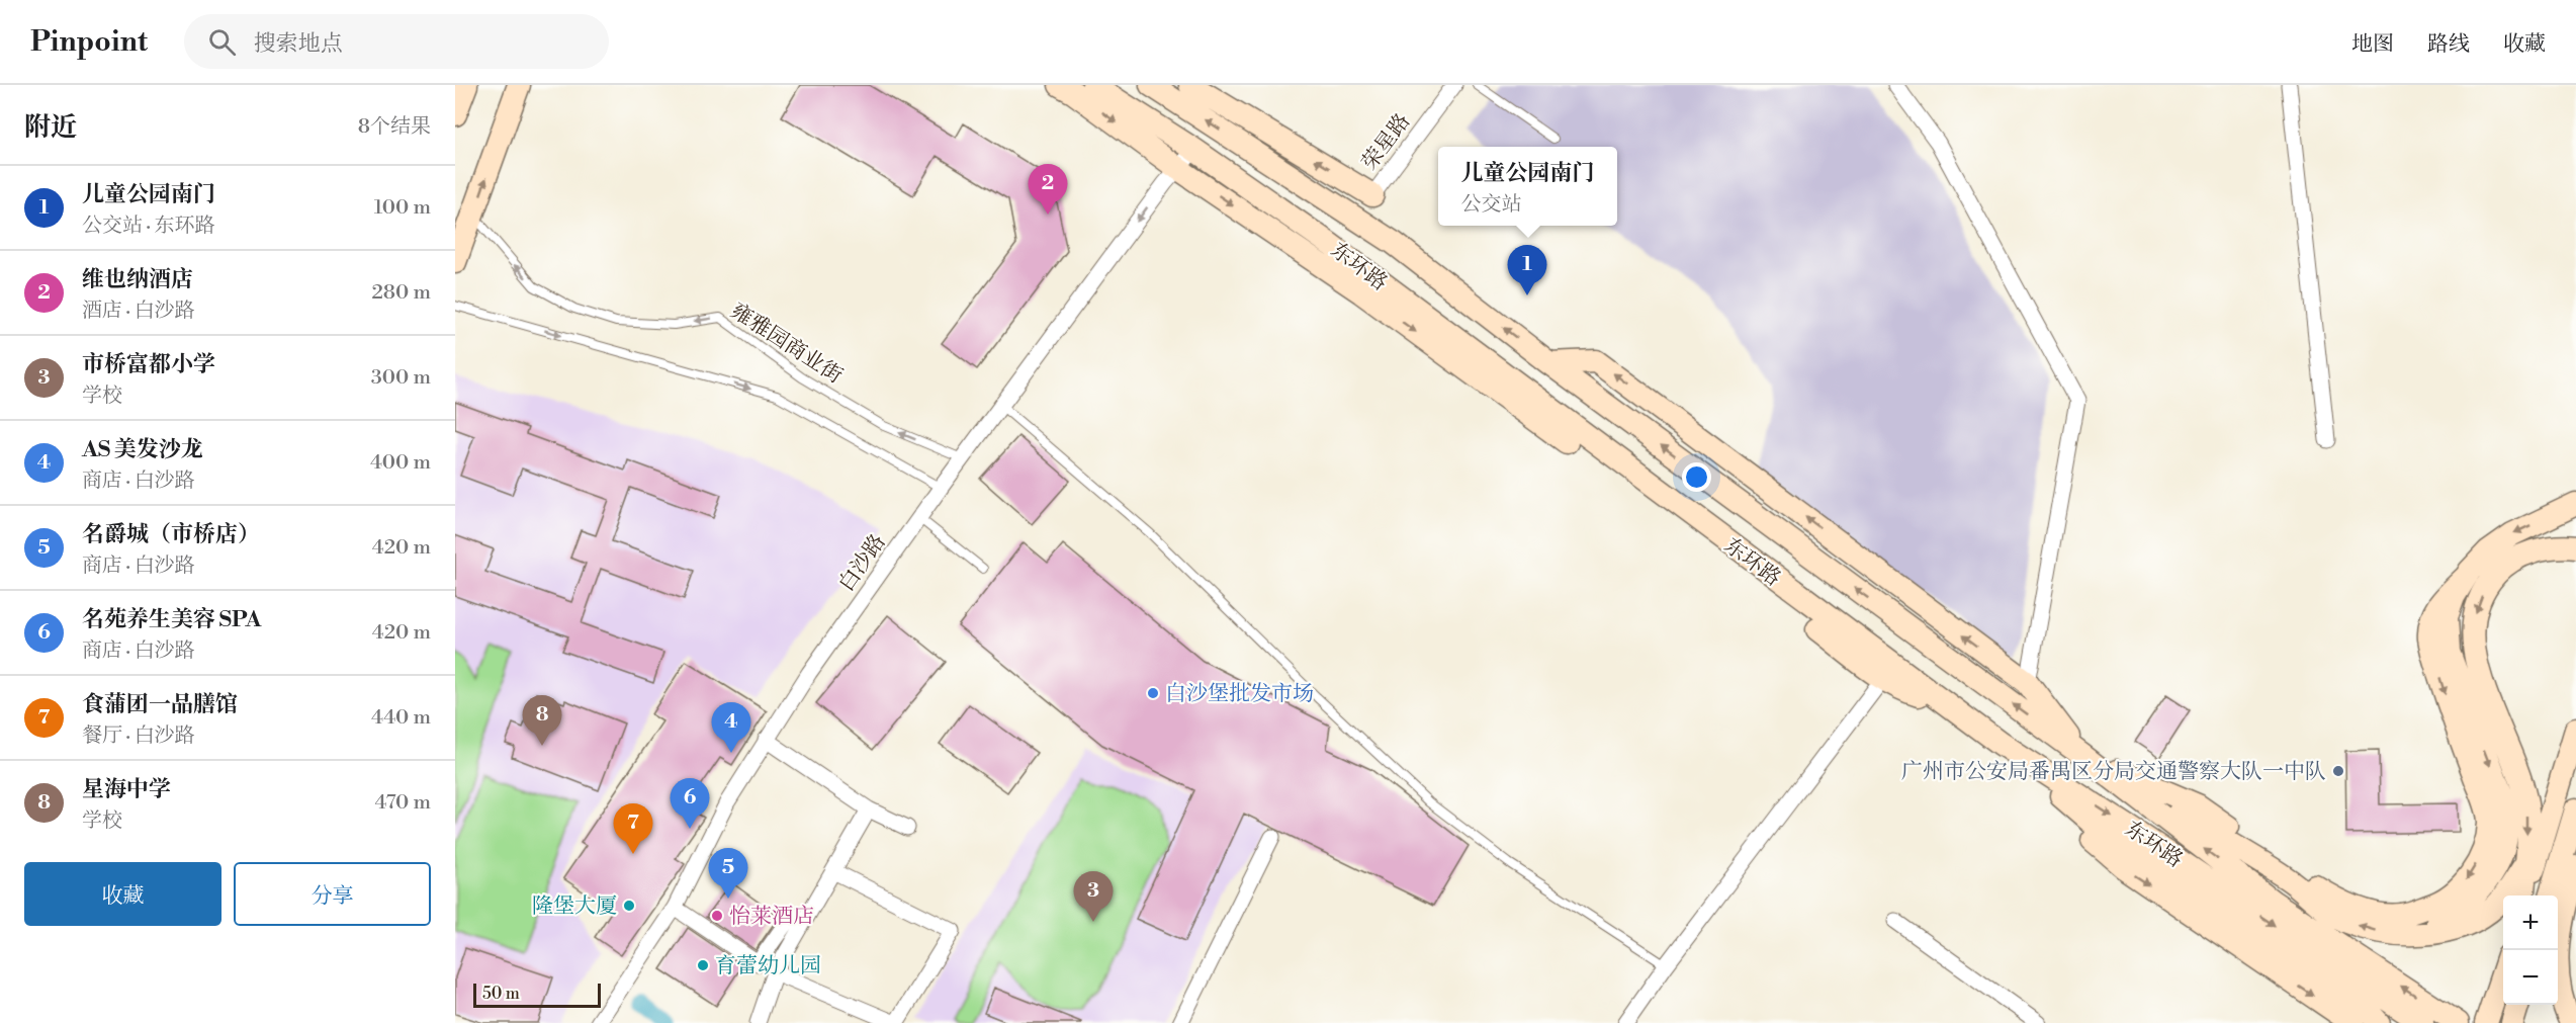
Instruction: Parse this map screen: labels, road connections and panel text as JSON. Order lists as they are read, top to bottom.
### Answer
{
  "streets": {
    "main road": ["东环路"],
    "street": ["荣星路", "白沙路"],
    "lane": ["雍雅园商业街"]
  },
  "crossings": [
    ["东环路", "白沙路"],
    ["雍雅园商业街", "白沙路"]
  ],
  "places": [
    "白沙堡批发市场",
    "广州市公安局番禺区分局交通警察大队一中队",
    "隆堡大厦",
    "怡莱酒店",
    "育蕾幼儿园"
  ],
  "scale_bar": "50 m",
  "page": {
    "header": "Pinpoint",
    "search": "搜索地点",
    "nav": ["地图", "路线", "收藏"],
    "heading": ["附近", "8个结果"],
    "popup": ["儿童公园南门", "公交站"],
    "list": [
      {
        "mark": "1",
        "name": "儿童公园南门",
        "note": "公交站 · 东环路",
        "value": "100 m"
      },
      {
        "mark": "2",
        "name": "维也纳酒店",
        "note": "酒店 · 白沙路",
        "value": "280 m"
      },
      {
        "mark": "3",
        "name": "市桥富都小学",
        "note": "学校",
        "value": "300 m"
      },
      {
        "mark": "4",
        "name": "AS 美发沙龙",
        "note": "商店 · 白沙路",
        "value": "400 m"
      },
      {
        "mark": "5",
        "name": "名爵城（市桥店）",
        "note": "商店 · 白沙路",
        "value": "420 m"
      },
      {
        "mark": "6",
        "name": "名苑养生美容 SPA",
        "note": "商店 · 白沙路",
        "value": "420 m"
      },
      {
        "mark": "7",
        "name": "食蒲团一品膳馆",
        "note": "餐厅 · 白沙路",
        "value": "440 m"
      },
      {
        "mark": "8",
        "name": "星海中学",
        "note": "学校",
        "value": "470 m"
      }
    ],
    "pins": [
      "2",
      "1",
      "8",
      "4",
      "6",
      "7",
      "5",
      "3"
    ],
    "buttons": ["收藏", "分享"],
    "map_buttons": ["+", "−"],
    "scale": "50 m"
  }
}
